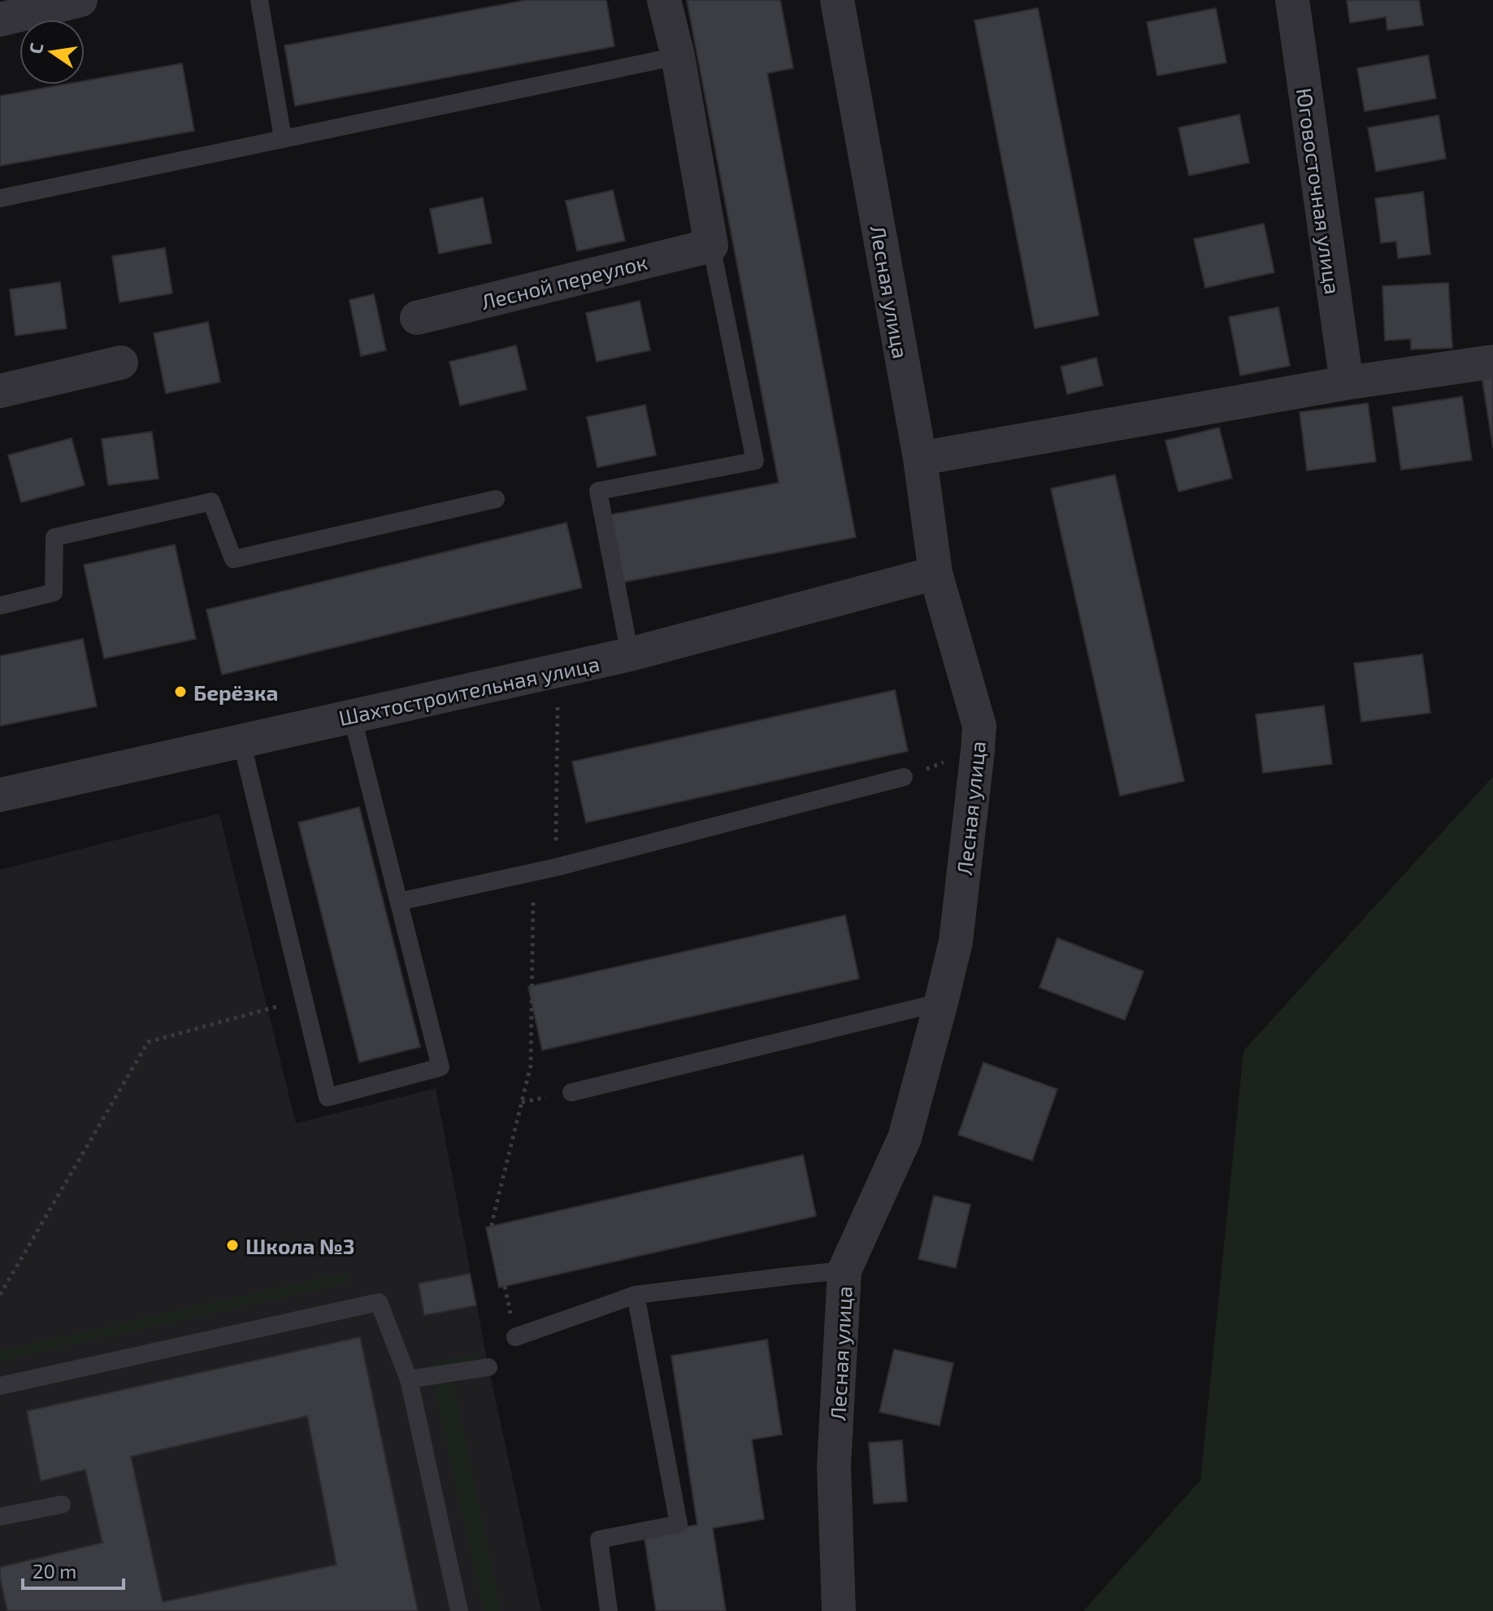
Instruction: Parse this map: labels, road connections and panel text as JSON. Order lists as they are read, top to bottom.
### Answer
{
  "streets": {
    "street": [
      "Юговосточная улица",
      "Лесной переулок",
      "Лесная улица",
      "Шахтостроительная улица"
    ]
  },
  "crossings": [
    ["Лесная улица", "Шахтостроительная улица"]
  ],
  "places": ["Берёзка", "Школа №3"],
  "scale_bar": "20 m",
  "north": "left"
}
